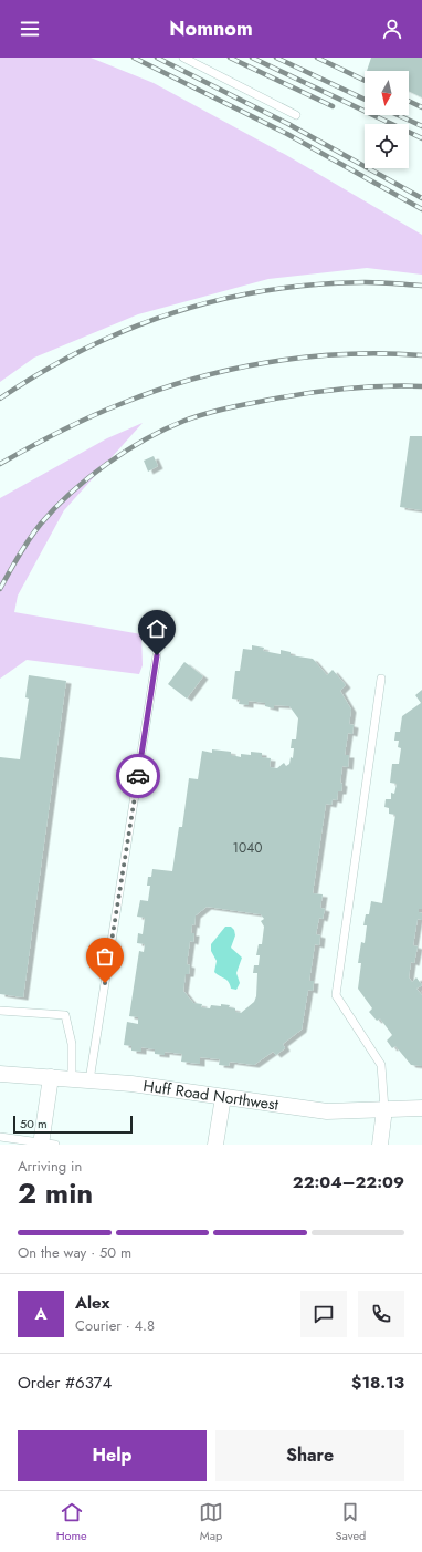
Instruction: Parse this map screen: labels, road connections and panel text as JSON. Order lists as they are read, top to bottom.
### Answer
{
  "streets": {
    "street": ["Huff Road Northwest"]
  },
  "house_numbers": ["1040"],
  "scale_bar": "50 m",
  "north": "bottom",
  "page": {
    "header": "Nomnom",
    "scale": "50 m",
    "heading": ["2 min", "Arriving in", "22:04–22:09"],
    "panel": [
      "Alex",
      "Courier · 4.8",
      "Order #6374",
      "$18.13"
    ],
    "bar": "On the way · 50 m",
    "round": "A",
    "buttons": ["Help", "Share"],
    "tabs": ["Home", "Map", "Saved"]
  }
}
